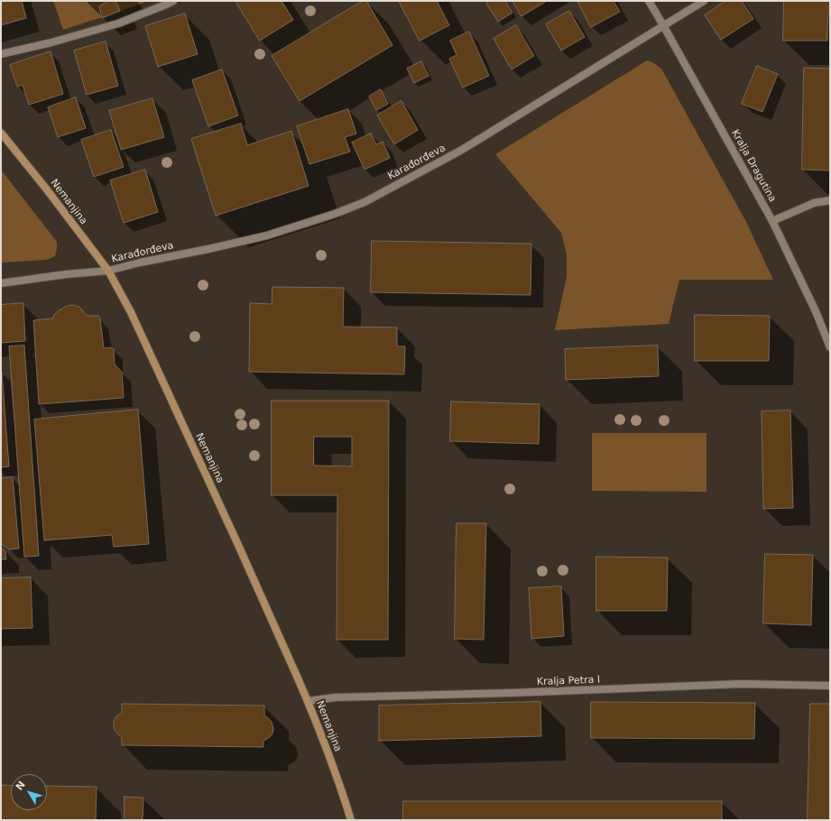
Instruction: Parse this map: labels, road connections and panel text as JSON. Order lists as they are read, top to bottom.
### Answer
{
  "streets": {
    "street": [
      "Karađorđeva",
      "Kralja Dragutina",
      "Nemanjina",
      "Kralja Petra I"
    ]
  },
  "crossings": [
    ["Karađorđeva", "Kralja Dragutina"],
    ["Karađorđeva", "Nemanjina"],
    ["Nemanjina", "Kralja Petra I"]
  ],
  "north": "top left"
}
